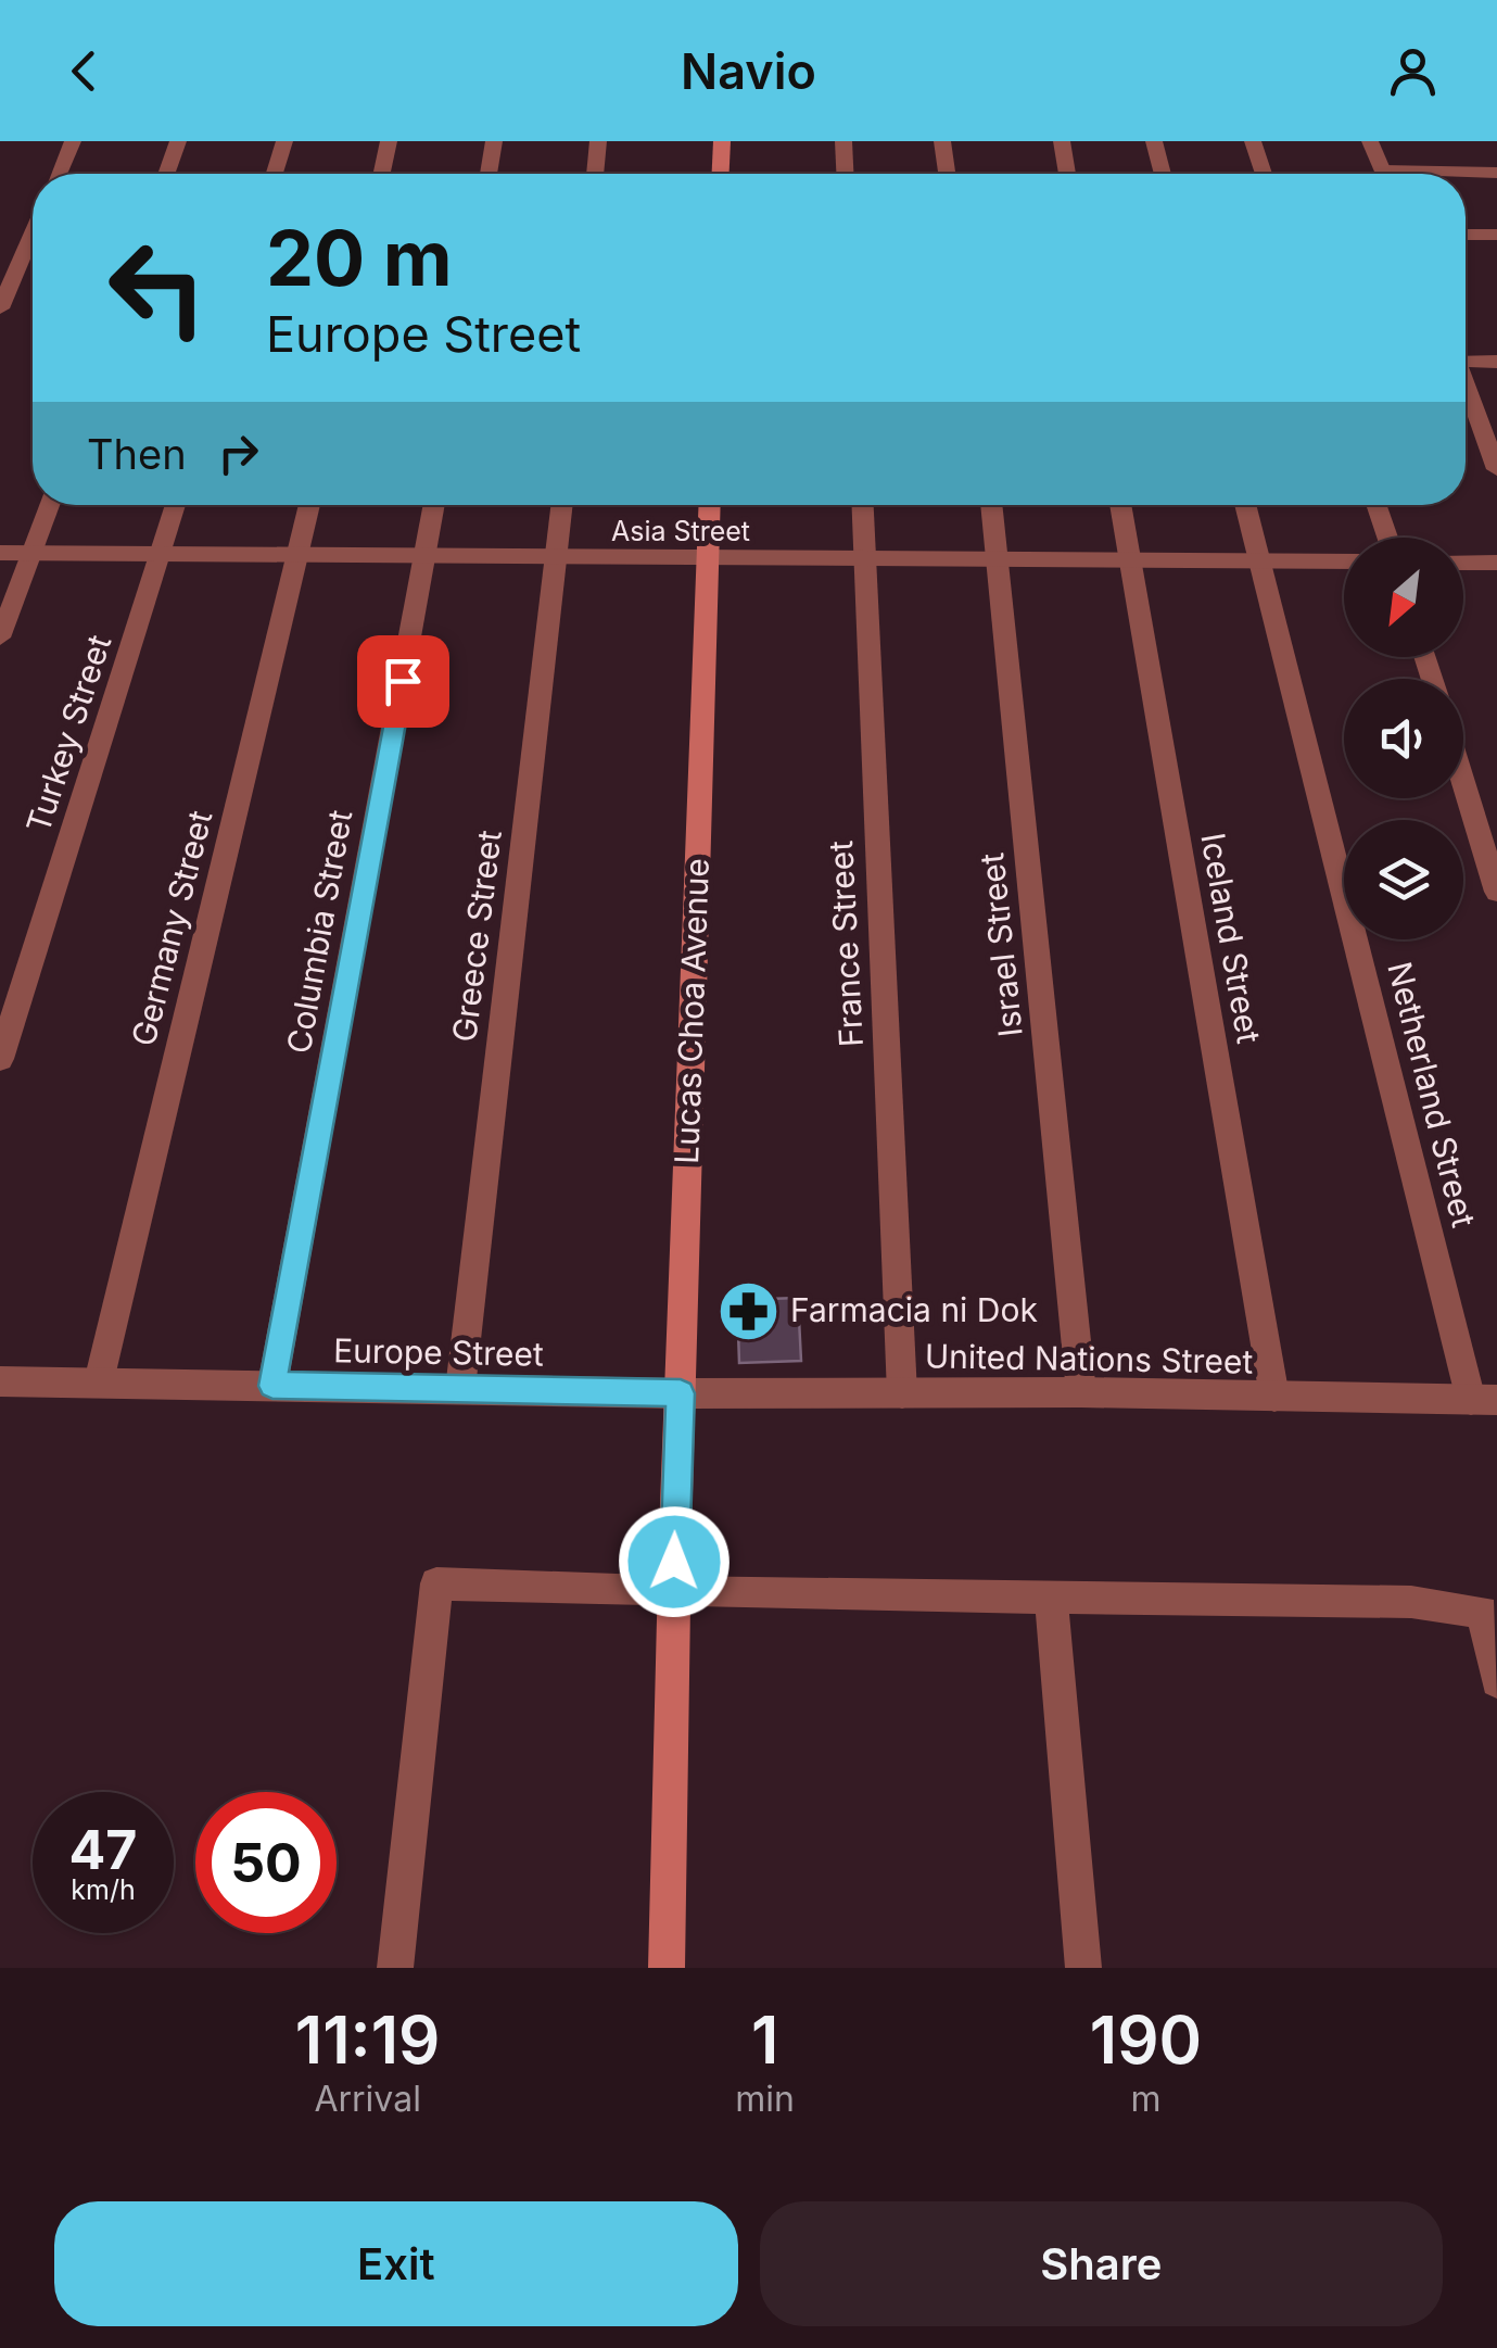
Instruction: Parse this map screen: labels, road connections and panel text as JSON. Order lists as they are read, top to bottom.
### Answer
{
  "streets": {
    "main road": ["Lucas Choa Avenue"],
    "street": [
      "Asia Street",
      "Turkey Street",
      "Germany Street",
      "Columbia Street",
      "Greece Street",
      "Iceland Street",
      "France Street",
      "Israel Street",
      "Netherland Street",
      "Europe Street",
      "United Nations Street"
    ]
  },
  "crossings": [
    ["Asia Street", "Turkey Street"],
    ["Asia Street", "Germany Street"],
    ["Asia Street", "Columbia Street"],
    ["Asia Street", "Greece Street"],
    ["Asia Street", "Iceland Street"],
    ["Asia Street", "France Street"],
    ["Asia Street", "Israel Street"],
    ["Asia Street", "Lucas Choa Avenue"],
    ["Asia Street", "Netherland Street"],
    ["Germany Street", "Europe Street"],
    ["Columbia Street", "Europe Street"],
    ["Greece Street", "Europe Street"],
    ["Iceland Street", "United Nations Street"],
    ["France Street", "United Nations Street"],
    ["Israel Street", "United Nations Street"],
    ["Lucas Choa Avenue", "Europe Street"],
    ["Lucas Choa Avenue", "United Nations Street"],
    ["Netherland Street", "United Nations Street"],
    ["Europe Street", "United Nations Street"]
  ],
  "places": {
    "pharmacy": ["Farmacia ni Dok"]
  },
  "north": "bottom left",
  "page": {
    "header": "Navio",
    "turn": ["20 m", "Europe Street"],
    "then": "Then",
    "speed": "47 km/h",
    "limit": "50",
    "eta": [
      "11:19",
      "Arrival",
      "1",
      "min",
      "190",
      "m"
    ],
    "buttons": ["Exit", "Share"]
  }
}
